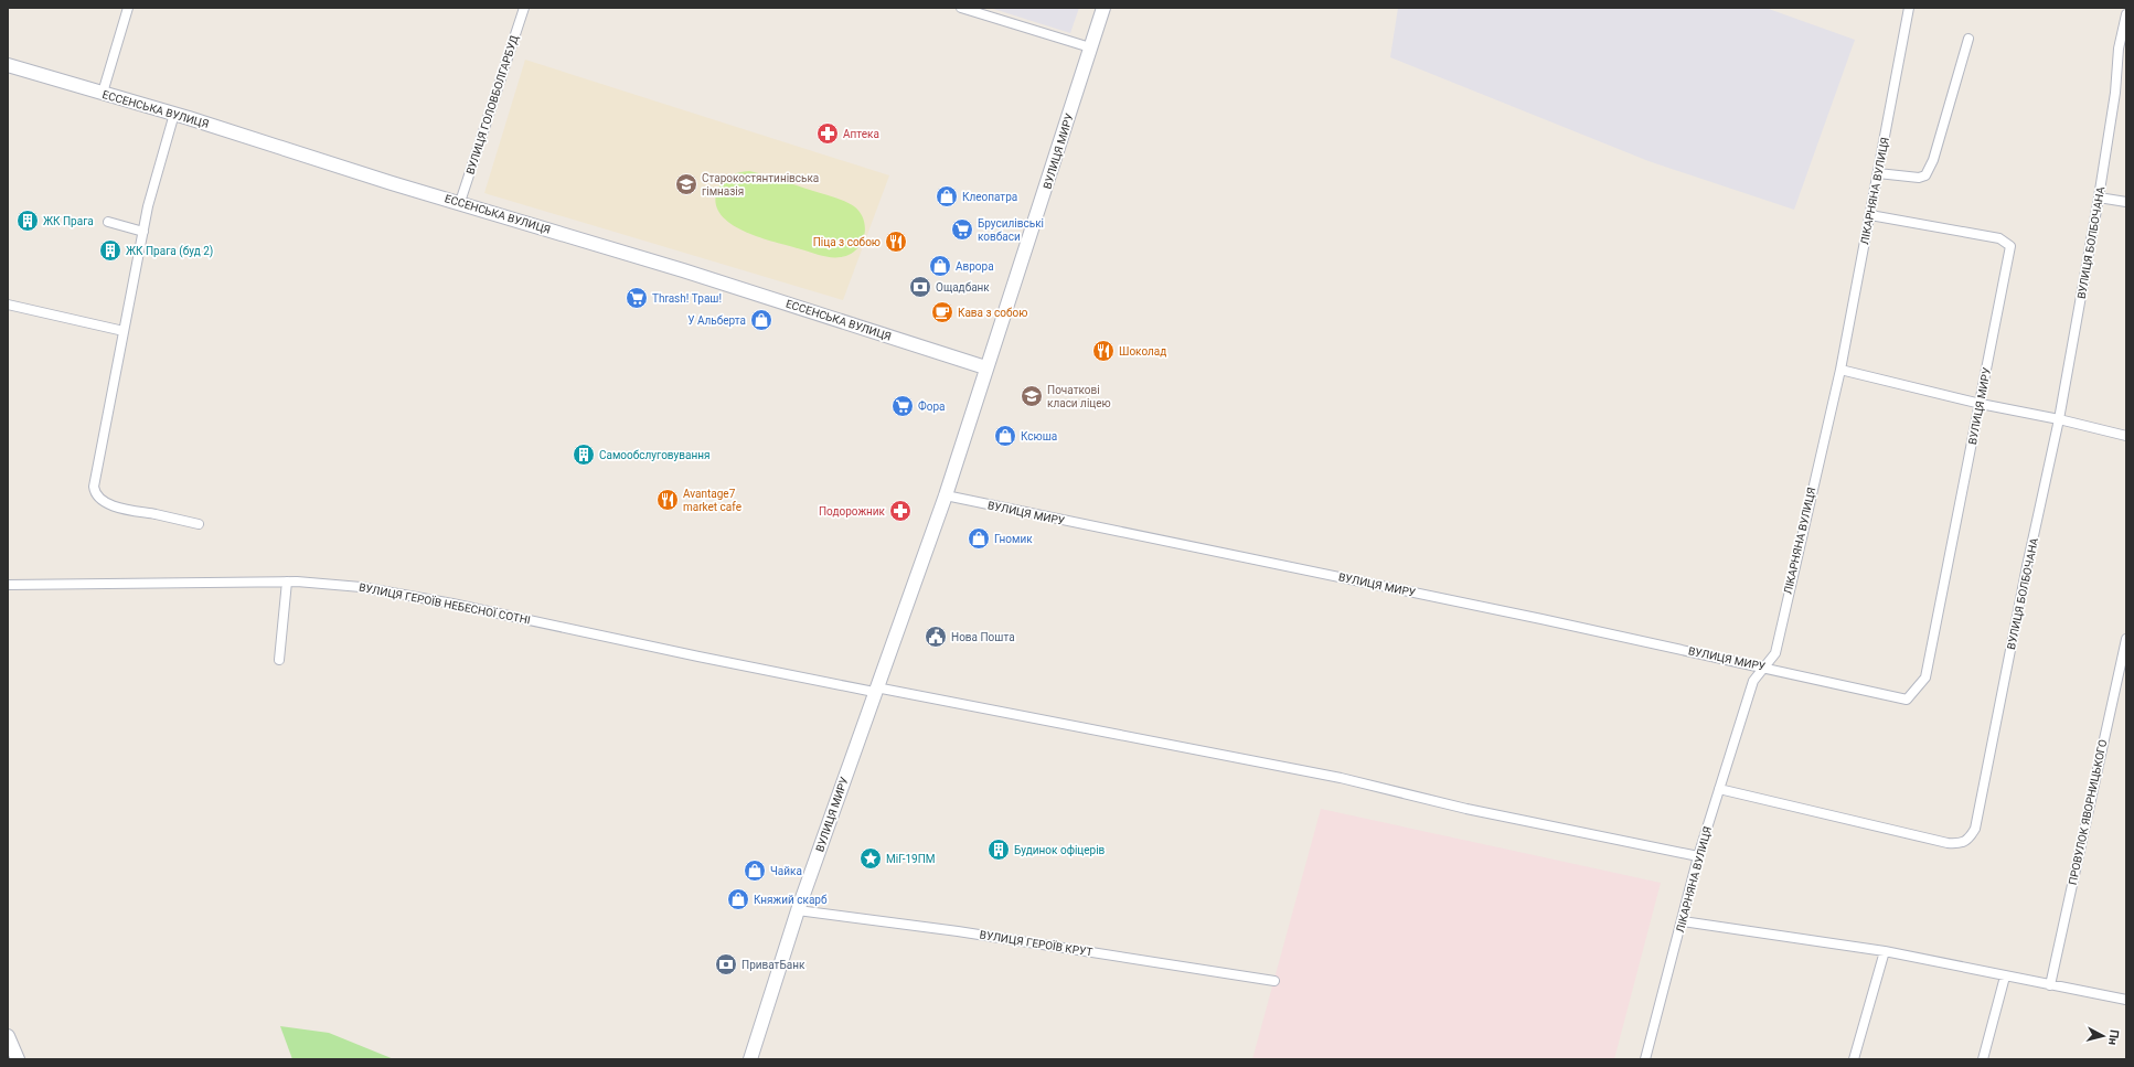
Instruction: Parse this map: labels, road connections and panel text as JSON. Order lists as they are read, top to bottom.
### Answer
{
  "streets": {
    "main road": ["ЕССЕНСЬКА ВУЛИЦЯ", "ВУЛИЦЯ МИРУ"],
    "street": [
      "ВУЛИЦЯ ГОЛОВБОЛГАРБУД",
      "ЛІКАРНЯНА ВУЛИЦЯ",
      "ВУЛИЦЯ БОЛБОЧАНА",
      "ВУЛИЦЯ ГЕРОЇВ НЕБЕСНОЇ СОТНІ",
      "ПРОВУЛОК ЯВОРНИЦЬКОГО",
      "ВУЛИЦЯ ГЕРОЇВ КРУТ"
    ]
  },
  "crossings": [
    ["ВУЛИЦЯ ГОЛОВБОЛГАРБУД", "ЕССЕНСЬКА ВУЛИЦЯ"],
    ["ЕССЕНСЬКА ВУЛИЦЯ", "ВУЛИЦЯ МИРУ"],
    ["ВУЛИЦЯ МИРУ", "ЛІКАРНЯНА ВУЛИЦЯ"],
    ["ВУЛИЦЯ МИРУ", "ВУЛИЦЯ ГЕРОЇВ НЕБЕСНОЇ СОТНІ"],
    ["ВУЛИЦЯ МИРУ", "ВУЛИЦЯ ГЕРОЇВ КРУТ"],
    ["ЛІКАРНЯНА ВУЛИЦЯ", "ВУЛИЦЯ БОЛБОЧАНА"],
    ["ЛІКАРНЯНА ВУЛИЦЯ", "ВУЛИЦЯ ГЕРОЇВ НЕБЕСНОЇ СОТНІ"]
  ],
  "places": {
    "pharmacy": ["Аптека", "Подорожник"],
    "school or university": ["Старокостянтинівська гімназія", "Початкові класи ліцею"],
    "shop": [
      "Клеопатра",
      "Аврора",
      "У Альберта",
      "Ксюша",
      "Гномик",
      "Чайка",
      "Княжий скарб"
    ],
    "building": [
      "ЖК Прага",
      "ЖК Прага (буд 2)",
      "Самообслуговування",
      "Будинок офіцерів"
    ],
    "supermarket": ["Брусилівські ковбаси", "Thrash! Траш!", "Фора"],
    "restaurant": ["Піца з собою", "Шоколад", "Avantage7 market cafe"],
    "bank": ["Ощадбанк", "ПриватБанк"],
    "cafe": ["Кава з собою"],
    "public building": ["Нова Пошта"],
    "place": ["МіГ-19ПМ"]
  },
  "north": "right"
}
